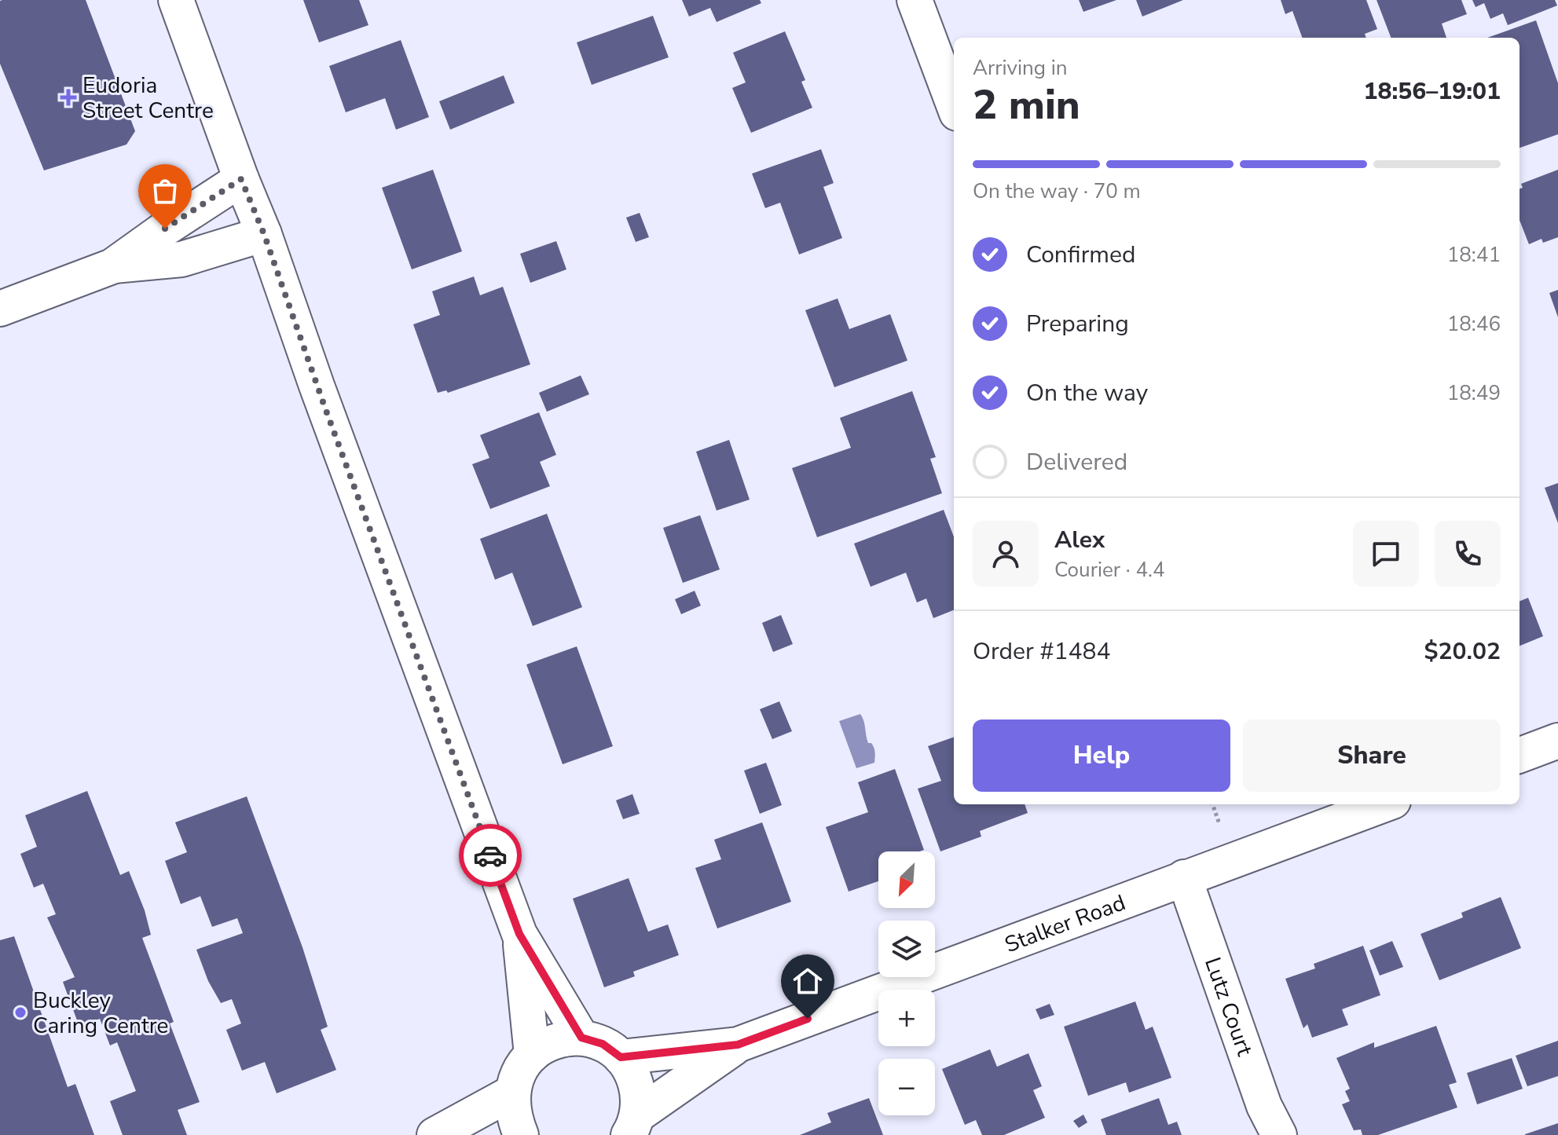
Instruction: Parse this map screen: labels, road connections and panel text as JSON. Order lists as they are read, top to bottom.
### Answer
{
  "streets": {
    "main road": ["Stalker Road", "Lutz Court"]
  },
  "crossings": [
    ["Stalker Road", "Lutz Court"]
  ],
  "places": {
    "health": ["Eudoria Street Centre"],
    "other": ["Buckley Caring Centre"]
  },
  "north": "bottom left",
  "page": {
    "heading": ["2 min", "Arriving in", "18:56–19:01"],
    "panel": [
      "Alex",
      "Courier · 4.4",
      "Order #1484",
      "$20.02"
    ],
    "bar": "On the way · 70 m",
    "list": [
      ["Confirmed", "18:41"],
      ["Preparing", "18:46"],
      ["On the way", "18:49"],
      "Delivered"
    ],
    "buttons": ["Help", "Share"],
    "map_buttons": ["+", "−"]
  }
}
